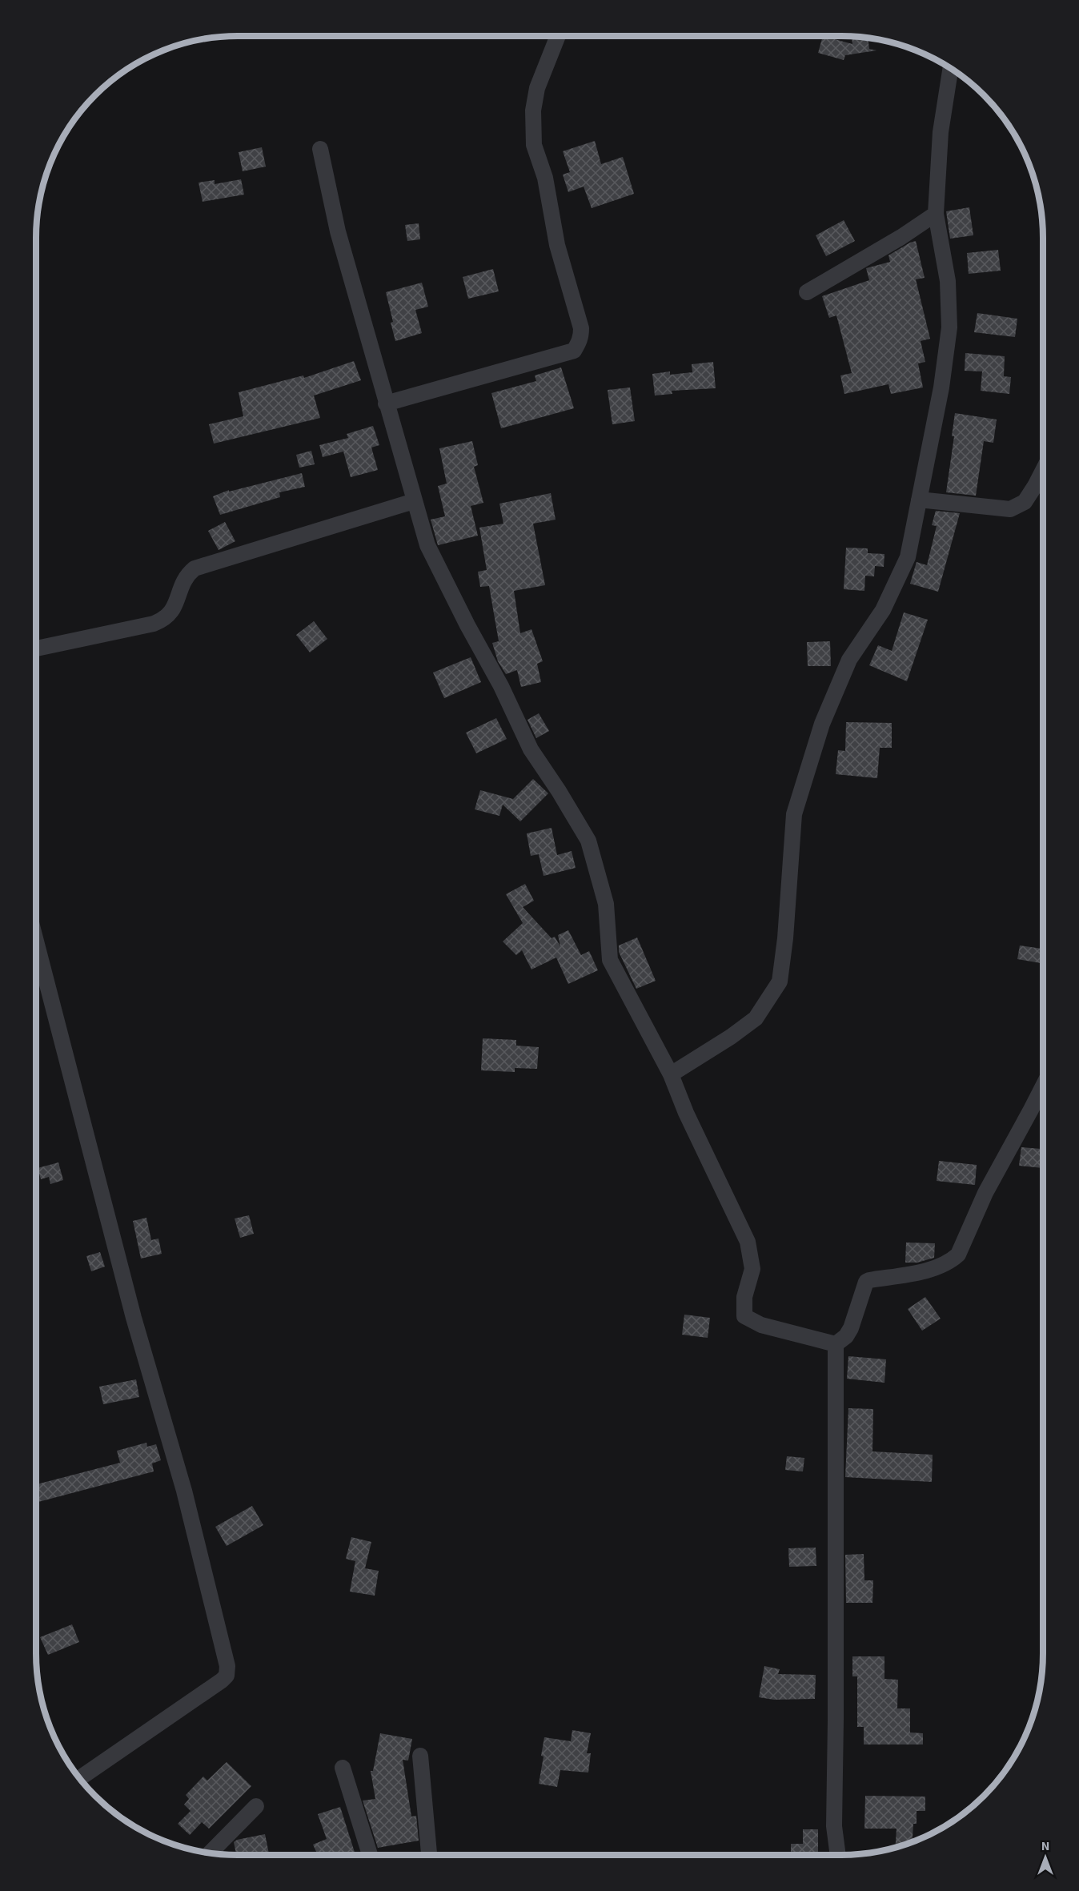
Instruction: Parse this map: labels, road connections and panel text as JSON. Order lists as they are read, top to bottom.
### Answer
{
  "north": "top"
}
